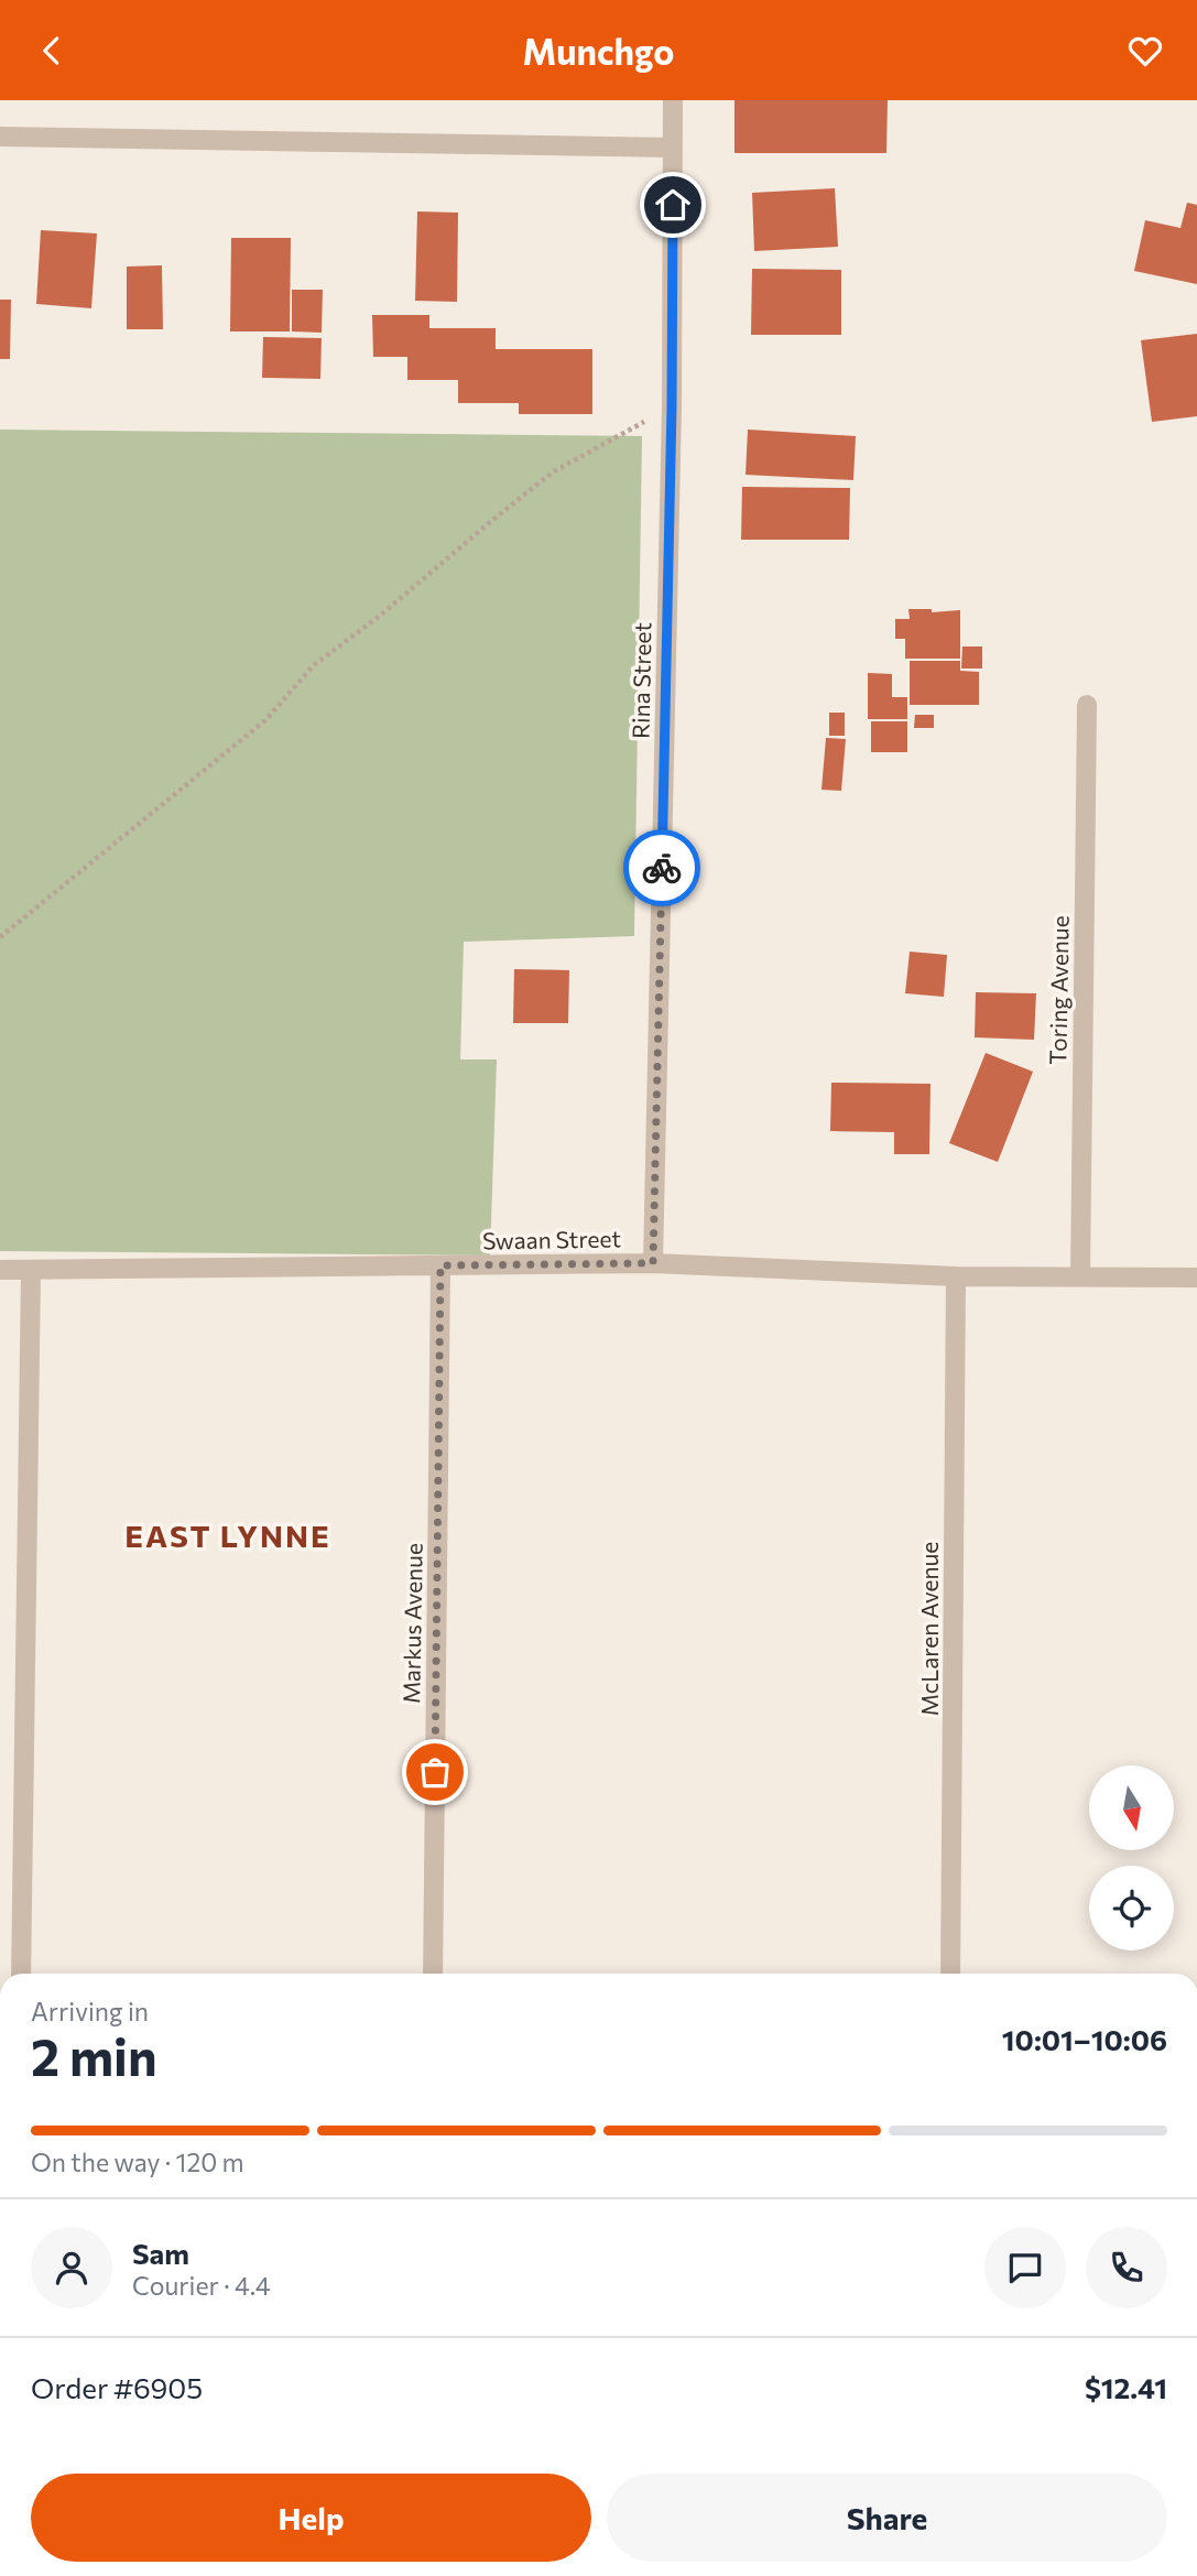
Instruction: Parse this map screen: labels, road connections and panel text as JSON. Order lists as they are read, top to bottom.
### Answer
{
  "streets": {
    "street": [
      "Rina Street",
      "Toring Avenue",
      "Swaan Street",
      "Markus Avenue",
      "McLaren Avenue"
    ]
  },
  "crossings": [
    ["Rina Street", "Swaan Street"],
    ["Toring Avenue", "Swaan Street"],
    ["Swaan Street", "Markus Avenue"],
    ["Swaan Street", "McLaren Avenue"]
  ],
  "districts": ["EAST LYNNE"],
  "north": "bottom",
  "page": {
    "header": "Munchgo",
    "heading": ["2 min", "Arriving in", "10:01–10:06"],
    "panel": [
      "Sam",
      "Courier · 4.4",
      "Order #6905",
      "$12.41"
    ],
    "bar": "On the way · 120 m",
    "buttons": ["Help", "Share"]
  }
}
